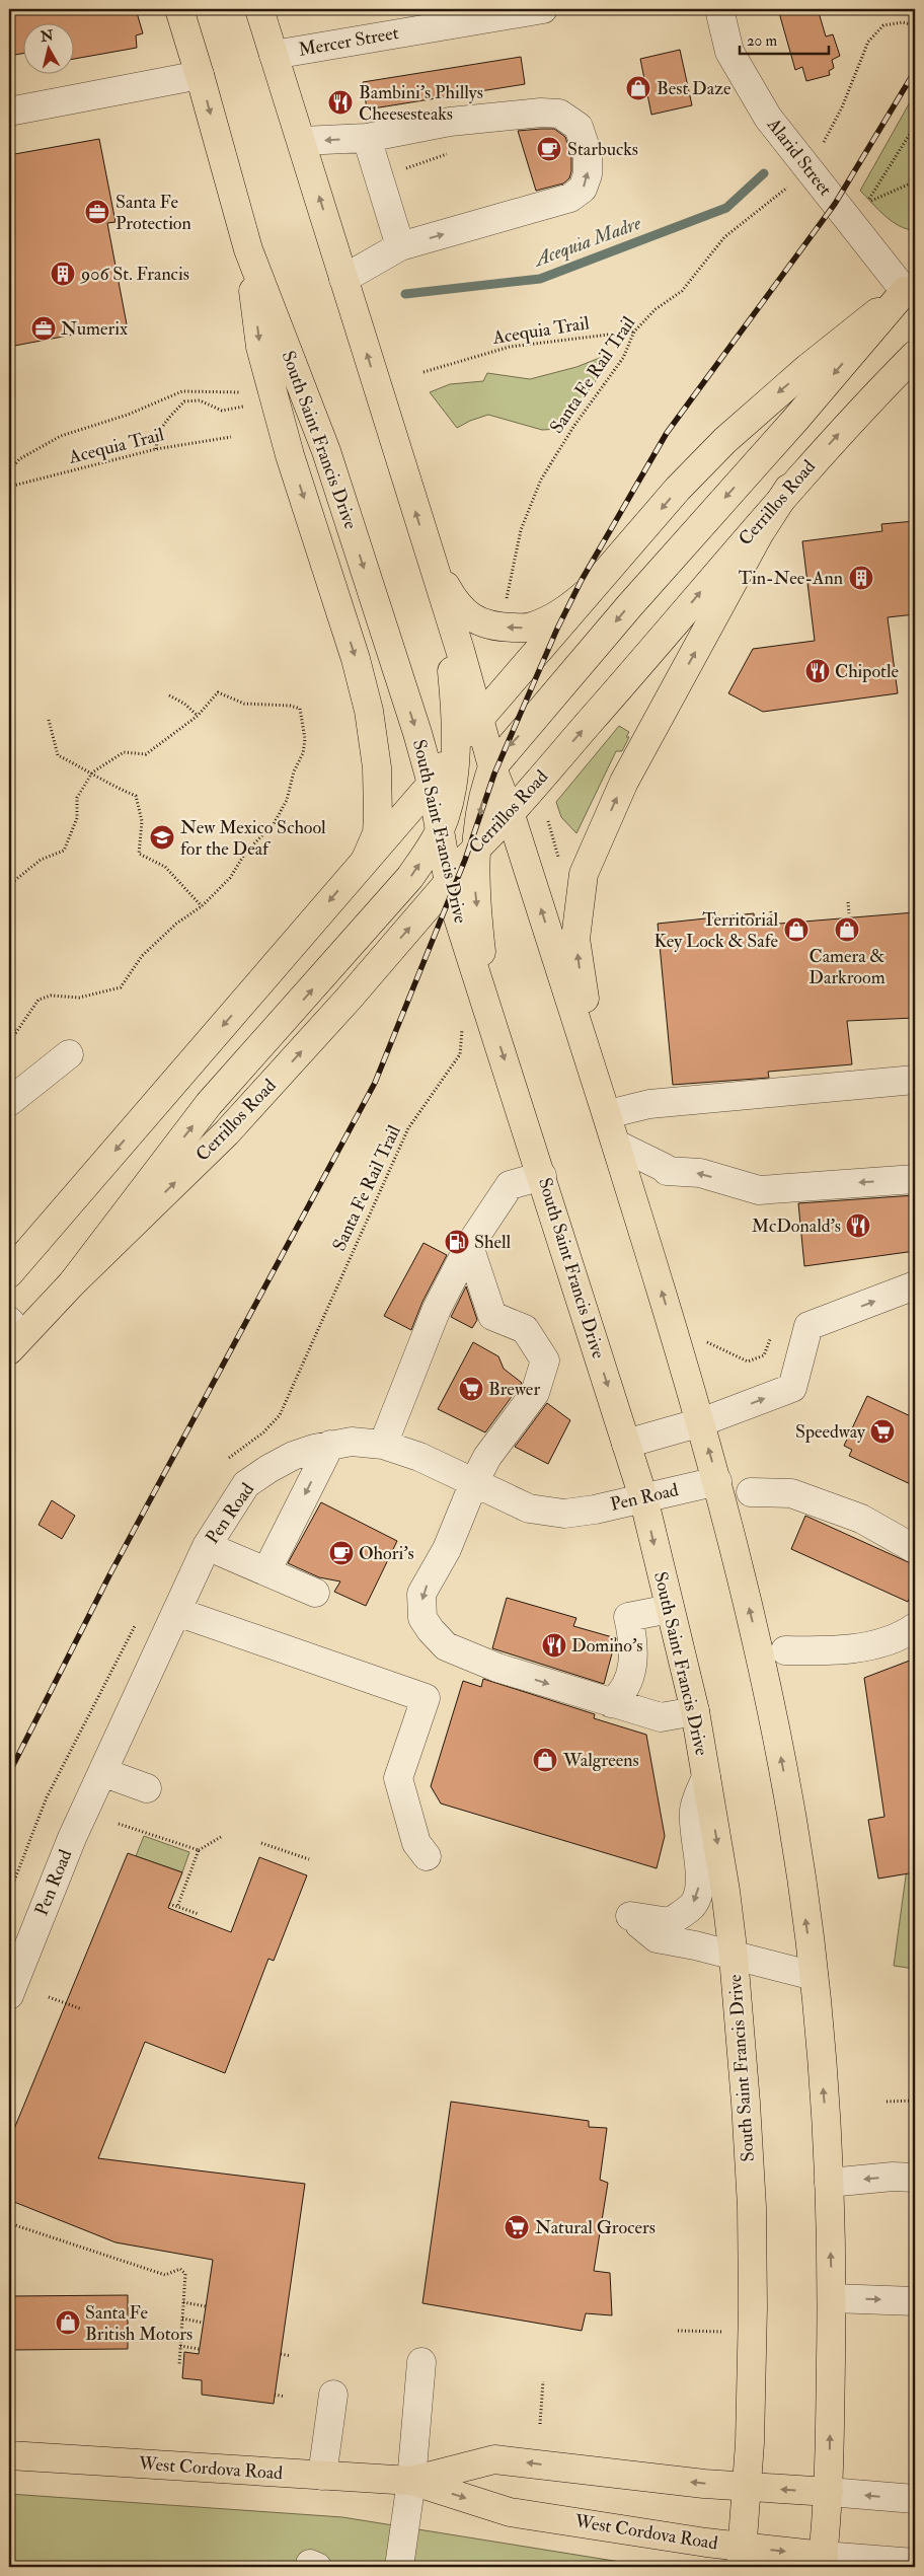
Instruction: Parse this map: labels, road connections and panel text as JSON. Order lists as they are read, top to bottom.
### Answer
{
  "streets": {
    "main road": ["South Saint Francis Drive", "Cerrillos Road", "West Cordova Road"],
    "street": ["Mercer Street", "Alarid Street", "Pen Road"],
    "path": ["Acequia Trail", "Santa Fe Rail Trail"]
  },
  "crossings": [
    ["Acequia Trail", "Santa Fe Rail Trail"],
    ["South Saint Francis Drive", "Cerrillos Road"],
    ["South Saint Francis Drive", "Pen Road"],
    ["South Saint Francis Drive", "West Cordova Road"]
  ],
  "water": ["Acequia Madre"],
  "places": {
    "shop": [
      "Best Daze",
      "Territorial Key Lock & Safe",
      "Camera & Darkroom",
      "Walgreens",
      "Santa Fe British Motors"
    ],
    "restaurant": [
      "Bambini's Phillys Cheesesteaks",
      "Chipotle",
      "McDonald's",
      "Domino's"
    ],
    "cafe": ["Starbucks", "Ohori's"],
    "office": ["Santa Fe Protection", "Numerix"],
    "building": ["906 St. Francis", "Tin-Nee-Ann"],
    "school or university": ["New Mexico School for the Deaf"],
    "fuel station": ["Shell"],
    "supermarket": ["Brewer", "Speedway", "Natural Grocers"]
  },
  "scale_bar": "20 m",
  "north": "top"
}
